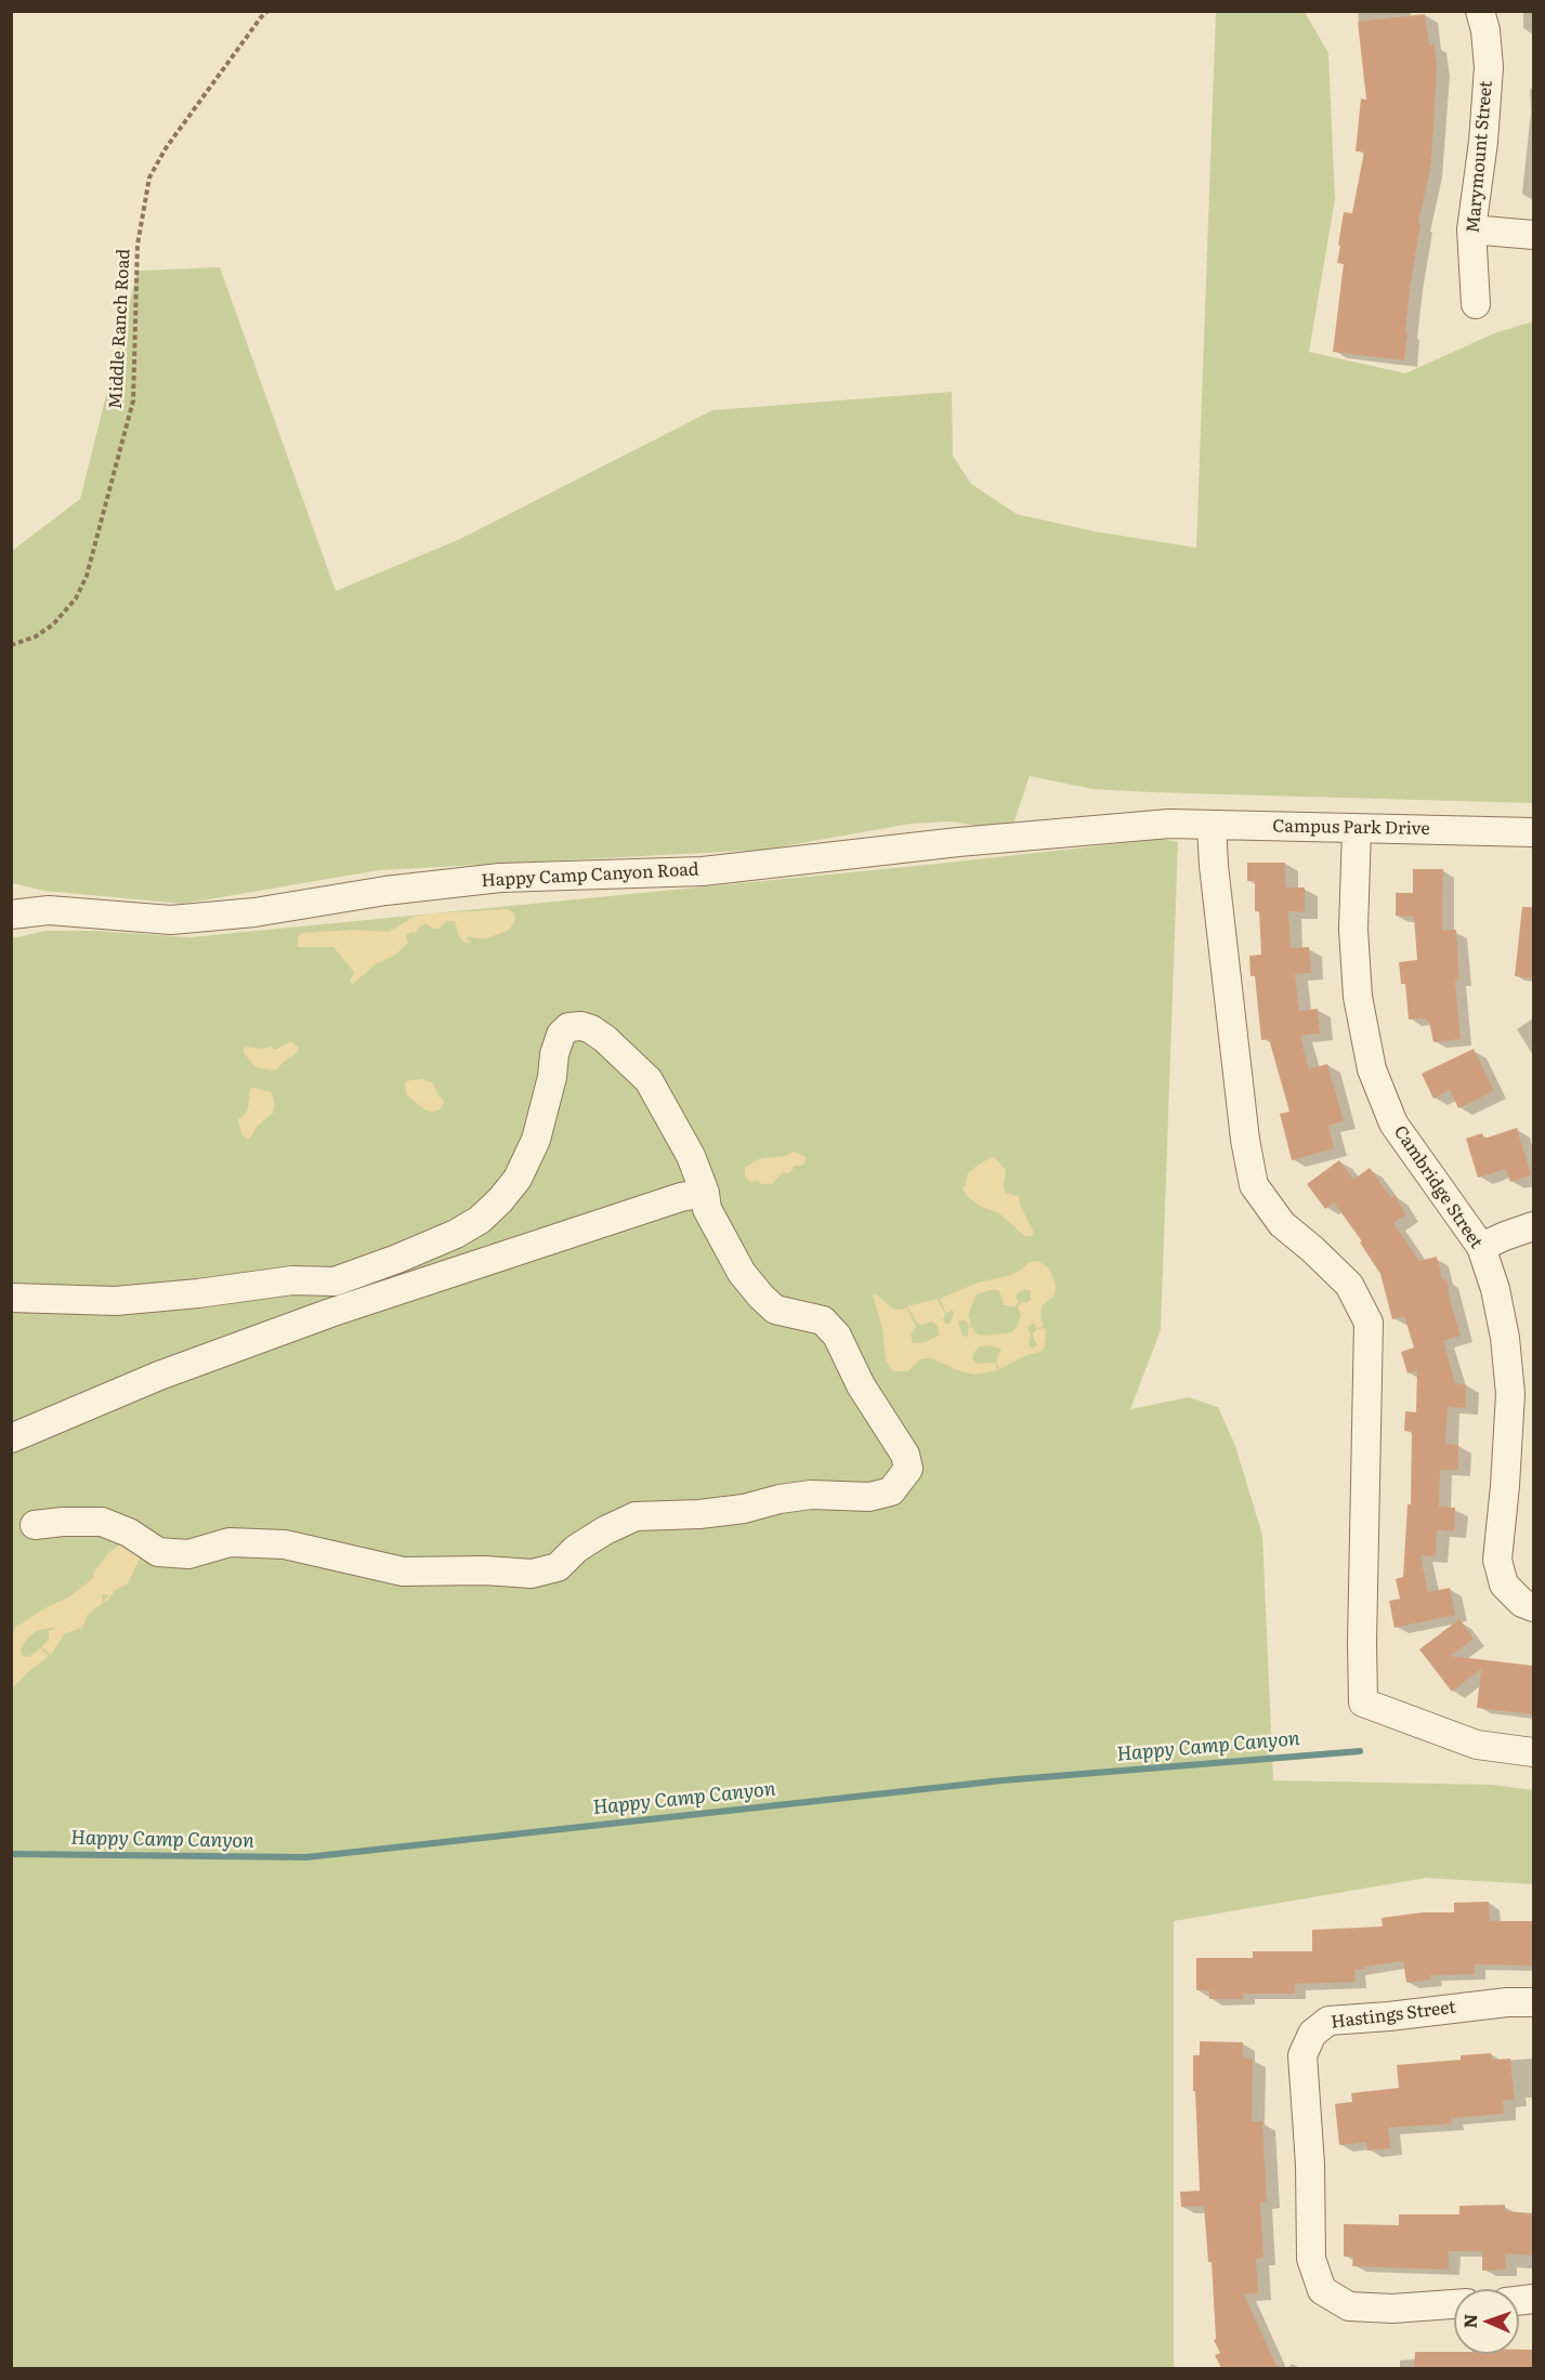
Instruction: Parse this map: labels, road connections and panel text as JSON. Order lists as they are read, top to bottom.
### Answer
{
  "streets": {
    "street": [
      "Marymount Street",
      "Campus Park Drive",
      "Happy Camp Canyon Road",
      "Cambridge Street",
      "Hastings Street"
    ],
    "path": ["Middle Ranch Road"]
  },
  "crossings": [
    ["Campus Park Drive", "Happy Camp Canyon Road"],
    ["Campus Park Drive", "Cambridge Street"]
  ],
  "water": ["Happy Camp Canyon"],
  "north": "left"
}
